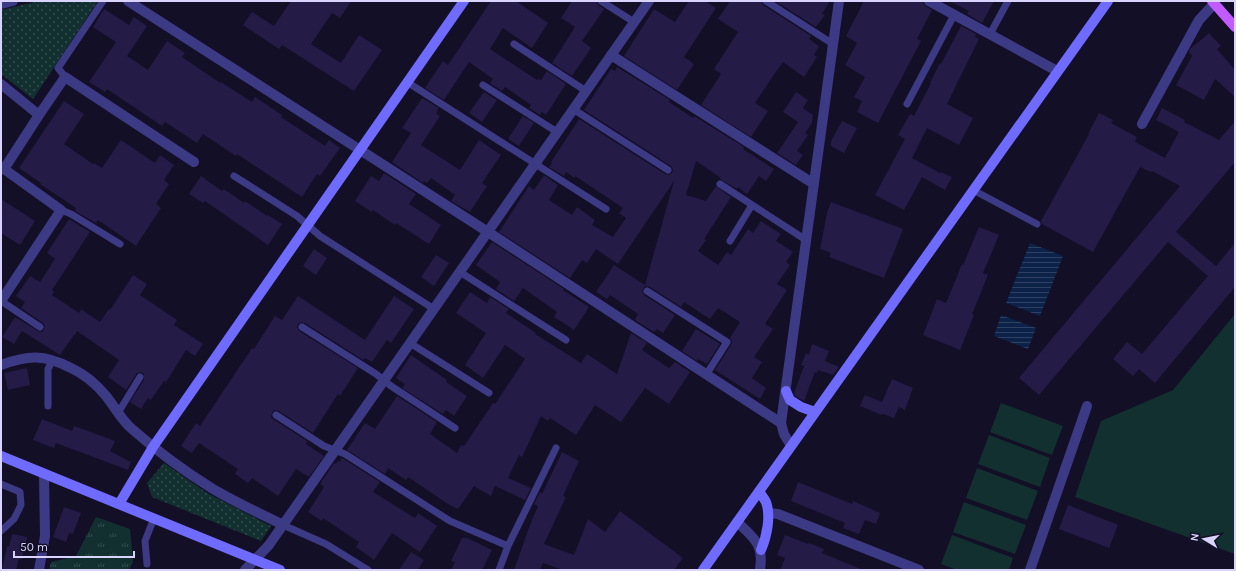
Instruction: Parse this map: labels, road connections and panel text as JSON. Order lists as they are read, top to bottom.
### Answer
{
  "scale_bar": "50 m",
  "north": "left"
}
